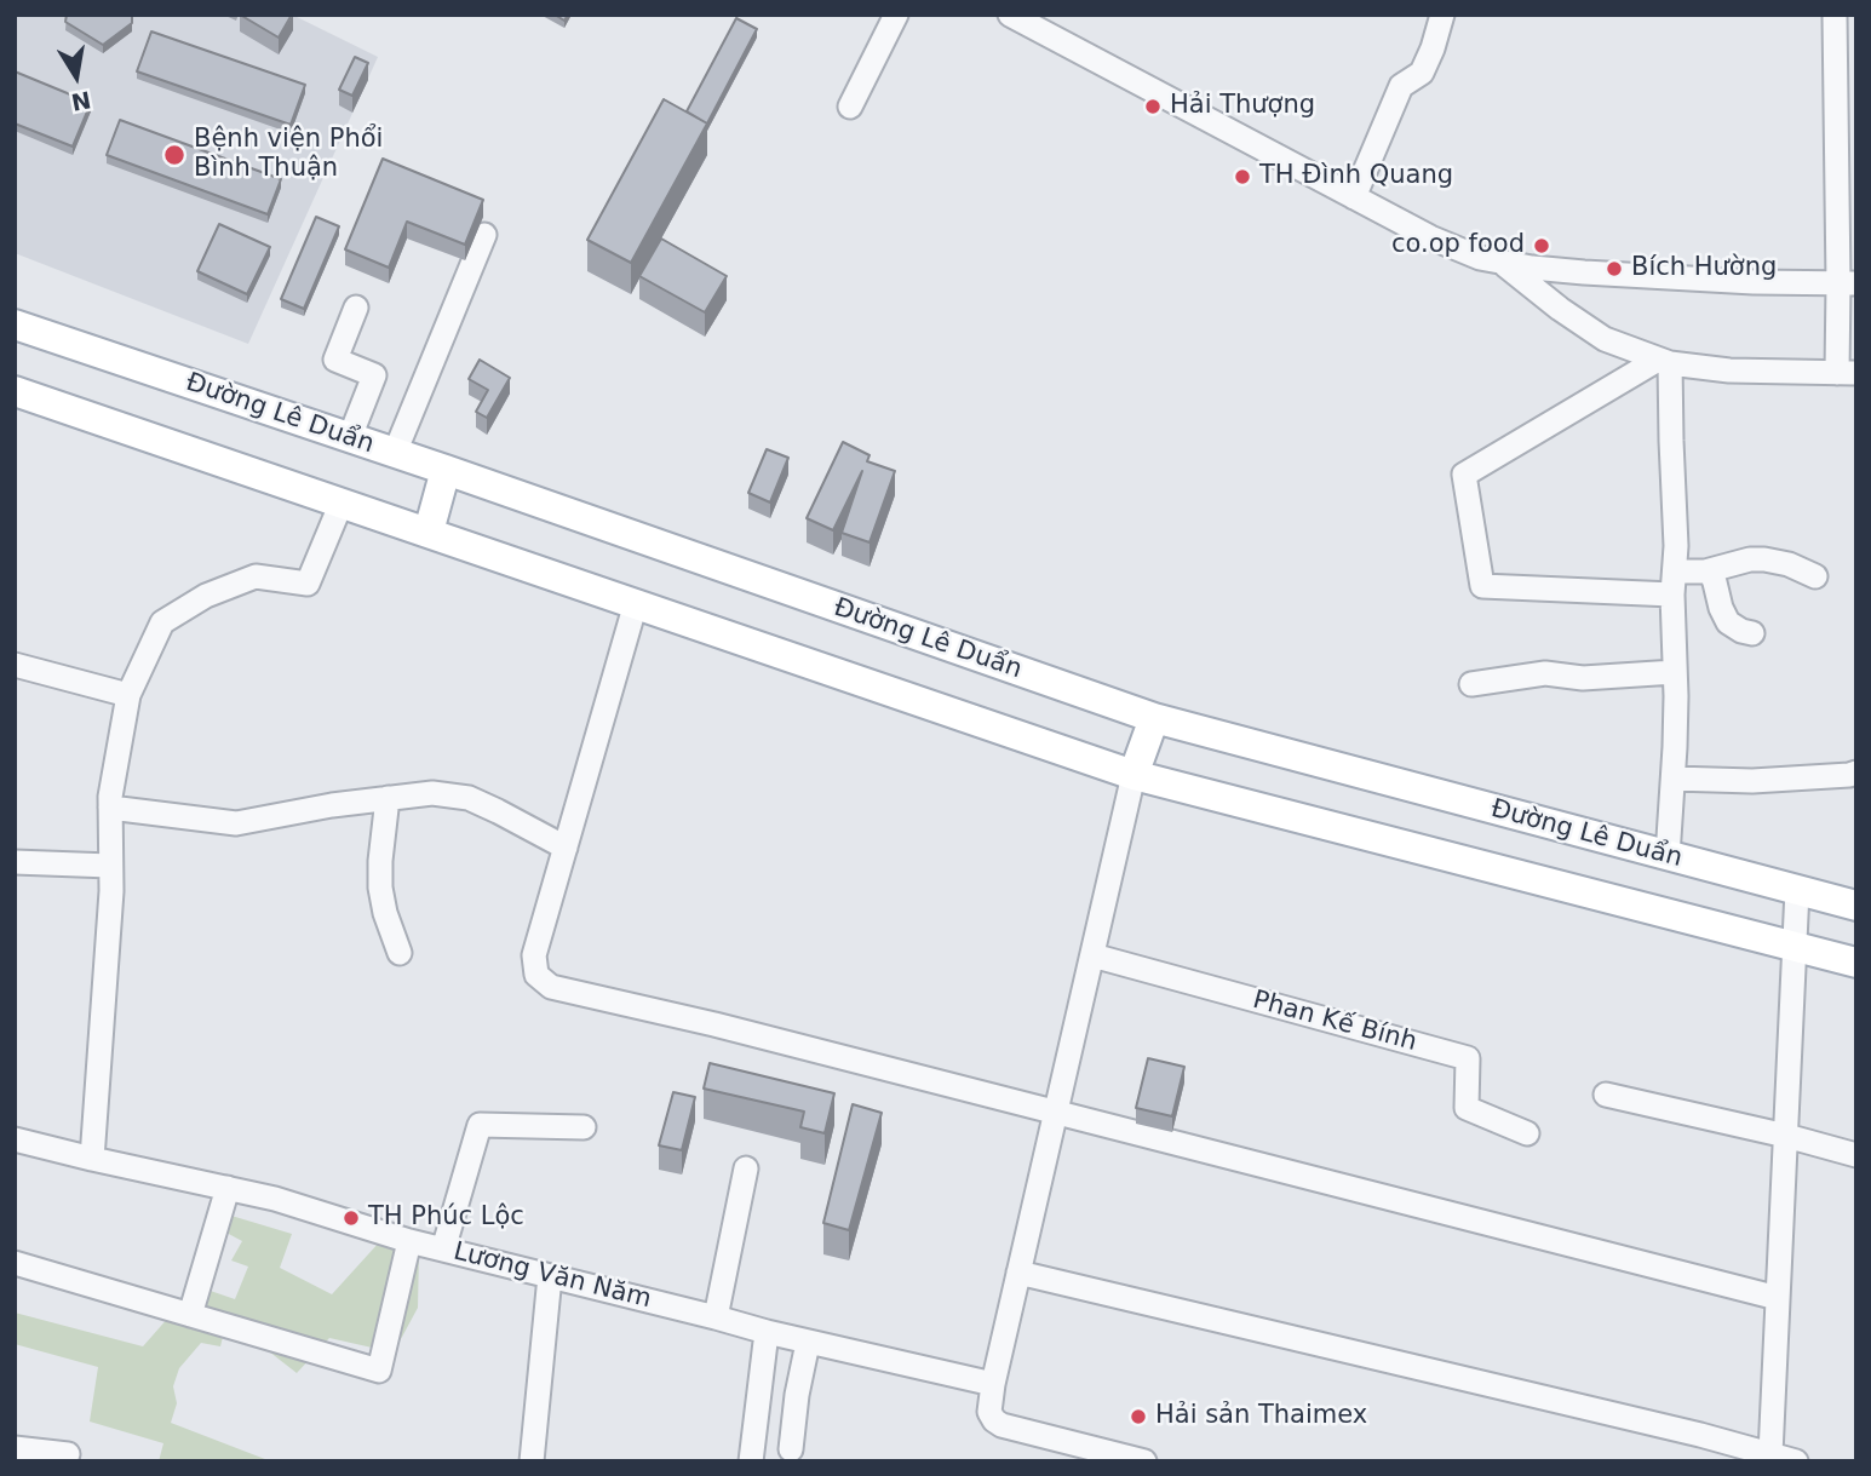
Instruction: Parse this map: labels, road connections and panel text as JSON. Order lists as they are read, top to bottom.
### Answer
{
  "streets": {
    "main road": ["Đường Lê Duẩn"],
    "street": ["Phan Kế Bính", "Lương Văn Năm"]
  },
  "places": [
    "Hải Thượng",
    "Bệnh viện Phổi Bình Thuận",
    "TH Đình Quang",
    "co.op food",
    "Bích Hường",
    "TH Phúc Lộc",
    "Hải sản Thaimex"
  ],
  "north": "bottom"
}
